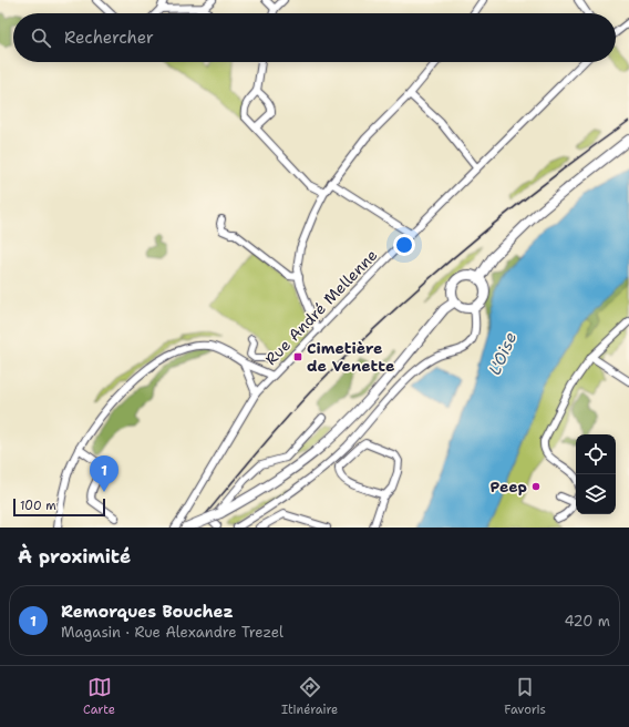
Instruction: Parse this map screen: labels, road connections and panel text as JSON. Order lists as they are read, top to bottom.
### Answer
{
  "streets": {
    "street": ["Rue André Mellenne"]
  },
  "water": ["L'Oise"],
  "places": {
    "transit": ["Cimetière de Venette"],
    "other": ["Peep"]
  },
  "scale_bar": "100 m",
  "page": {
    "search": "Rechercher",
    "pins": "1",
    "scale": "100 m",
    "heading": "À proximité",
    "list": [
      {
        "mark": "1",
        "name": "Remorques Bouchez",
        "note": "Magasin · Rue Alexandre Trezel",
        "value": "420 m"
      }
    ],
    "nav": ["Carte", "Itinéraire", "Favoris"]
  }
}
